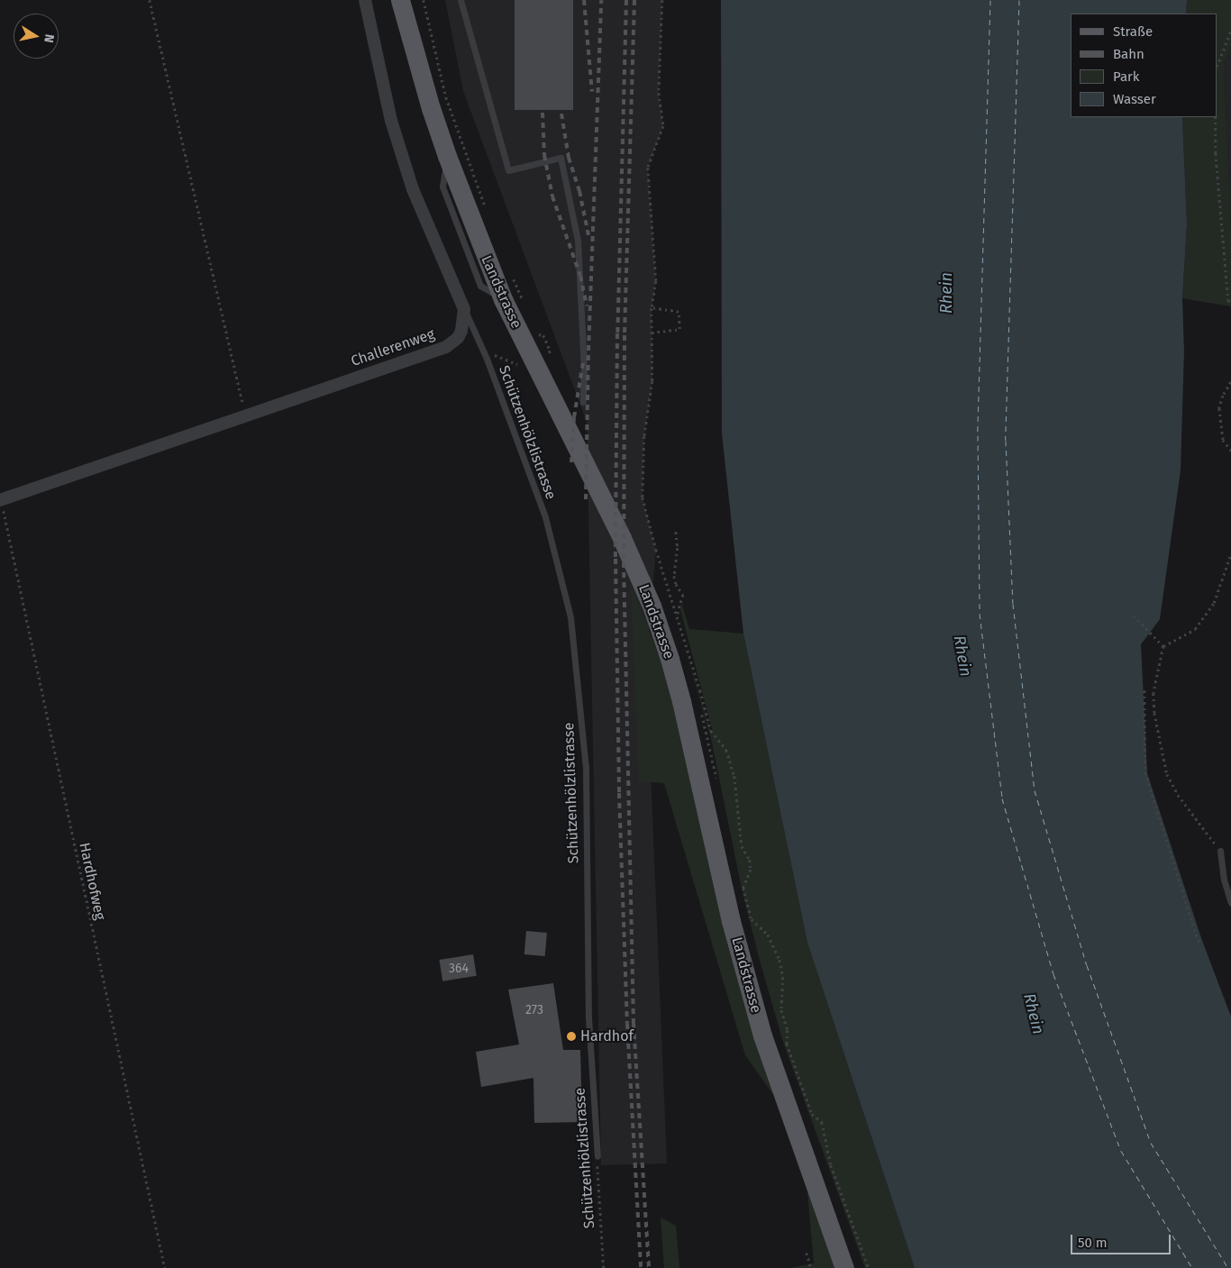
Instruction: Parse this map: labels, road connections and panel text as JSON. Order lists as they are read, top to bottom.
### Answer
{
  "streets": {
    "main road": ["Landstrasse"],
    "street": ["Challerenweg"],
    "lane": ["Schützenhölzlistrasse"],
    "path": ["Hardhofweg"]
  },
  "crossings": [
    ["Challerenweg", "Schützenhölzlistrasse"],
    ["Challerenweg", "Hardhofweg"]
  ],
  "water": ["Rhein"],
  "places": ["Hardhof"],
  "house_numbers": ["364", "273"],
  "legend": [
    "Straße",
    "Bahn",
    "Park",
    "Wasser"
  ],
  "scale_bar": "50 m",
  "north": "right"
}
